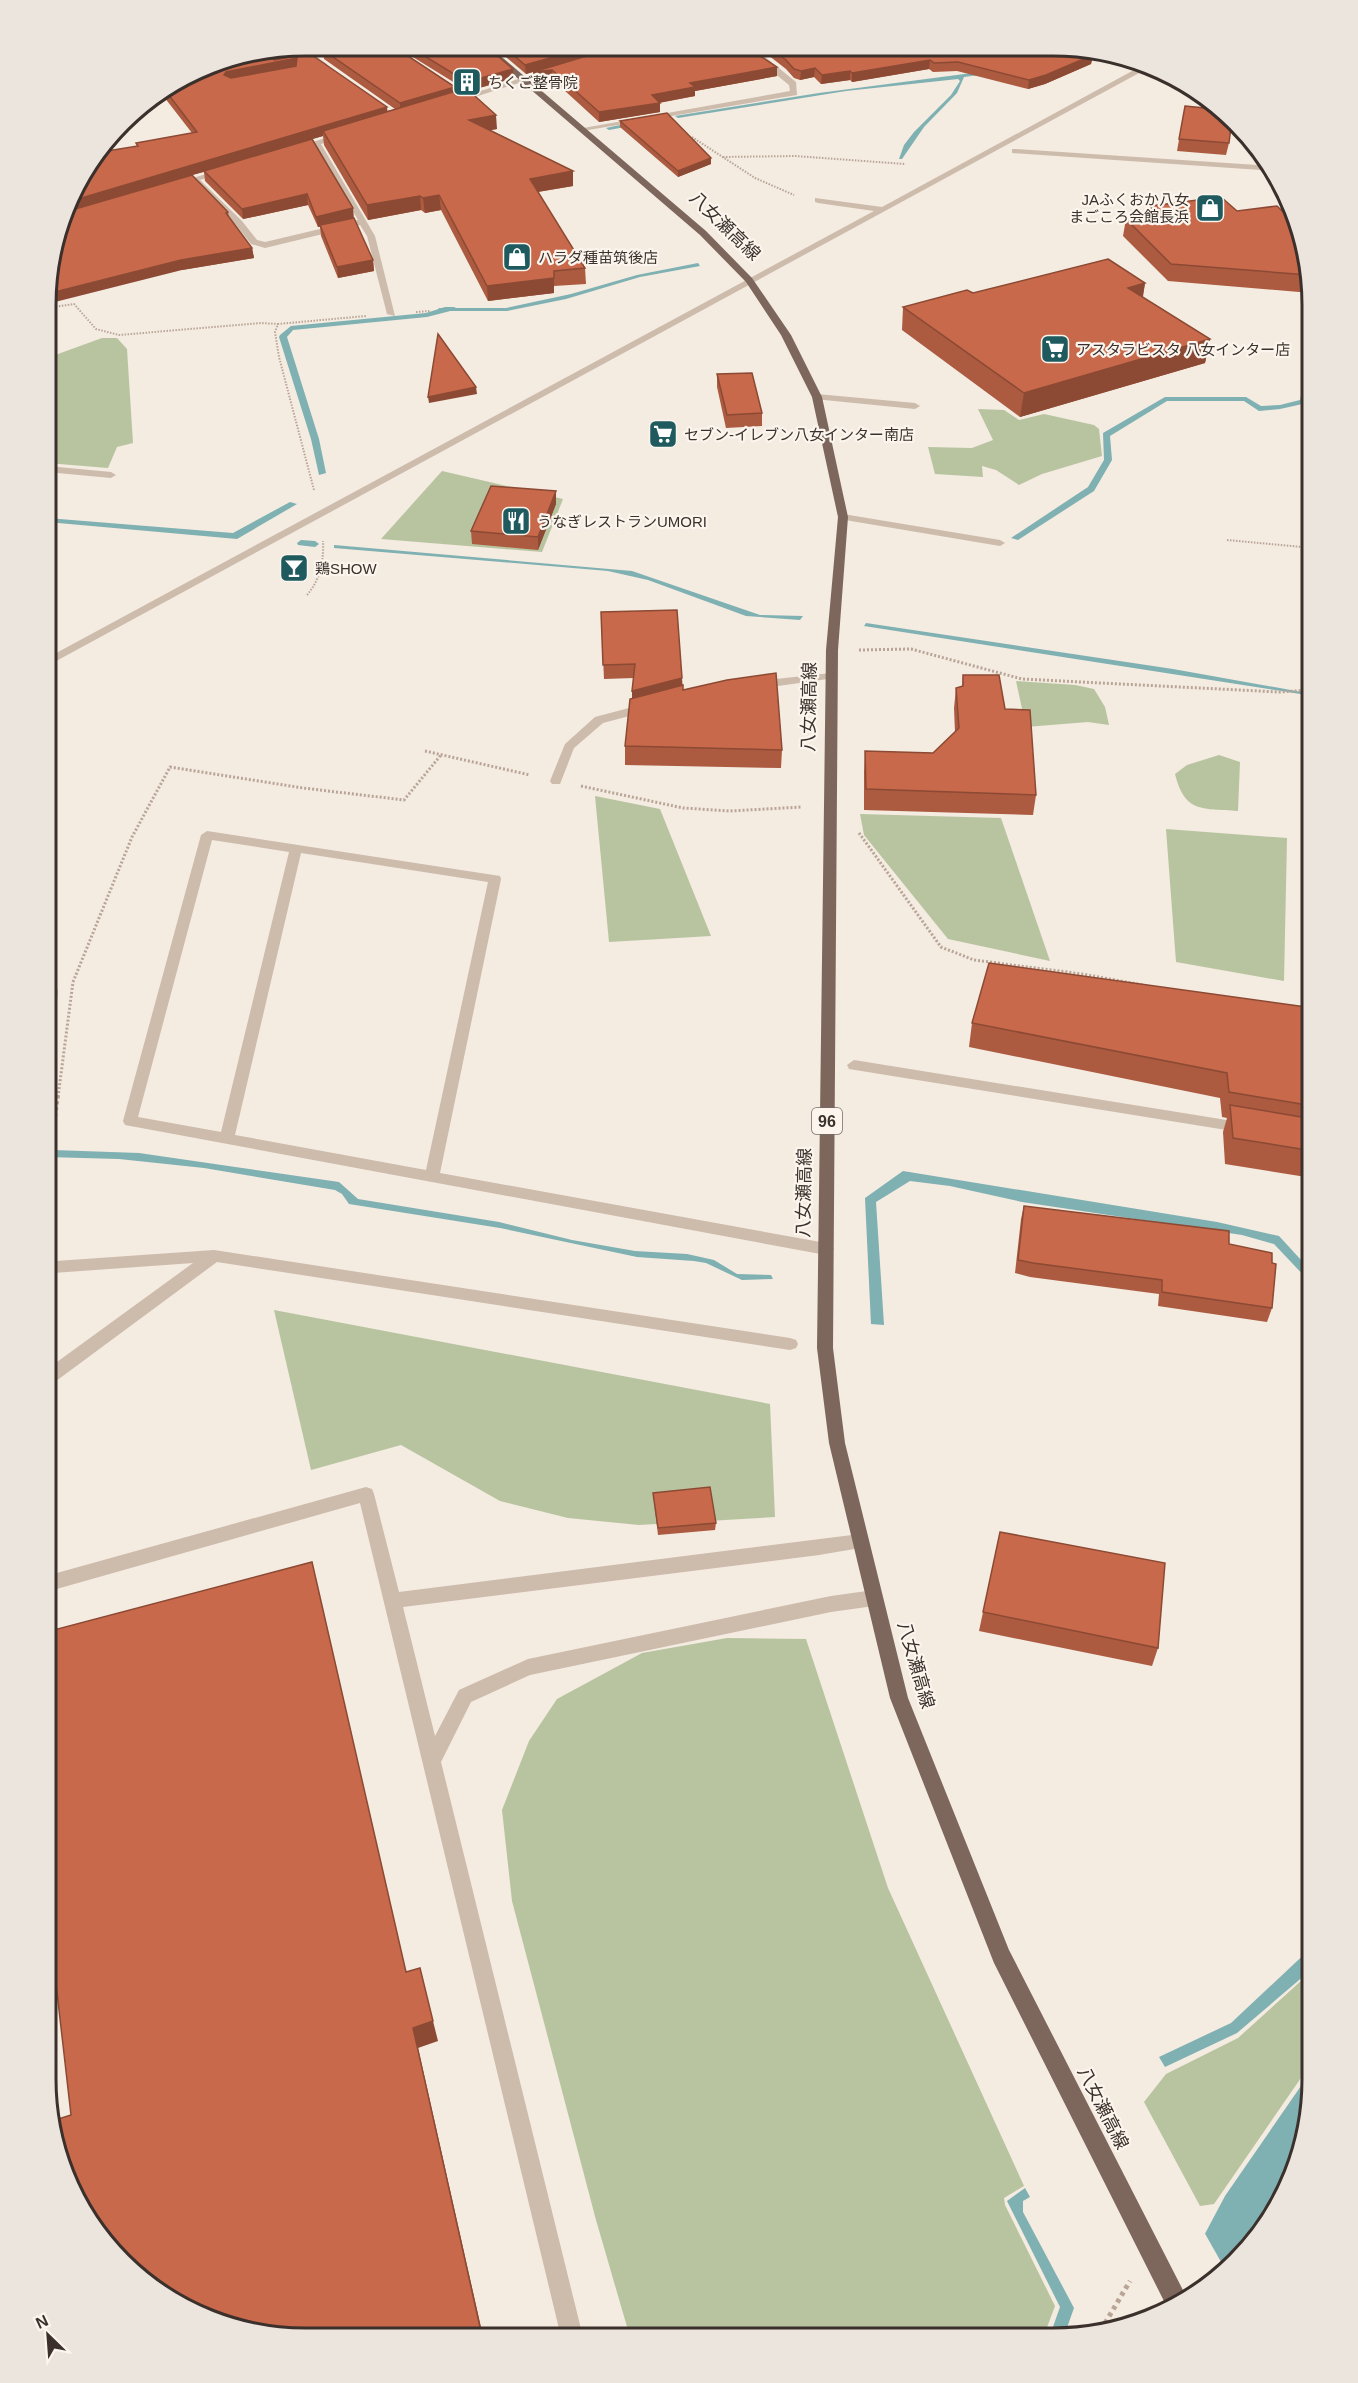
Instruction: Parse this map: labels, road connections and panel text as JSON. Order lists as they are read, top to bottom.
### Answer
{
  "streets": {
    "main road": ["八女瀬高線", "96"]
  },
  "places": {
    "building": ["ちくご整骨院"],
    "shop": ["JAふくおか八女 まごころ会館長浜", "ハラダ種苗筑後店"],
    "supermarket": ["アスタラビスタ 八女インター店", "セブン-イレブン八女インター南店"],
    "restaurant": ["うなぎレストランUMORI"],
    "bar": ["鶏SHOW"]
  },
  "north": "top left"
}
